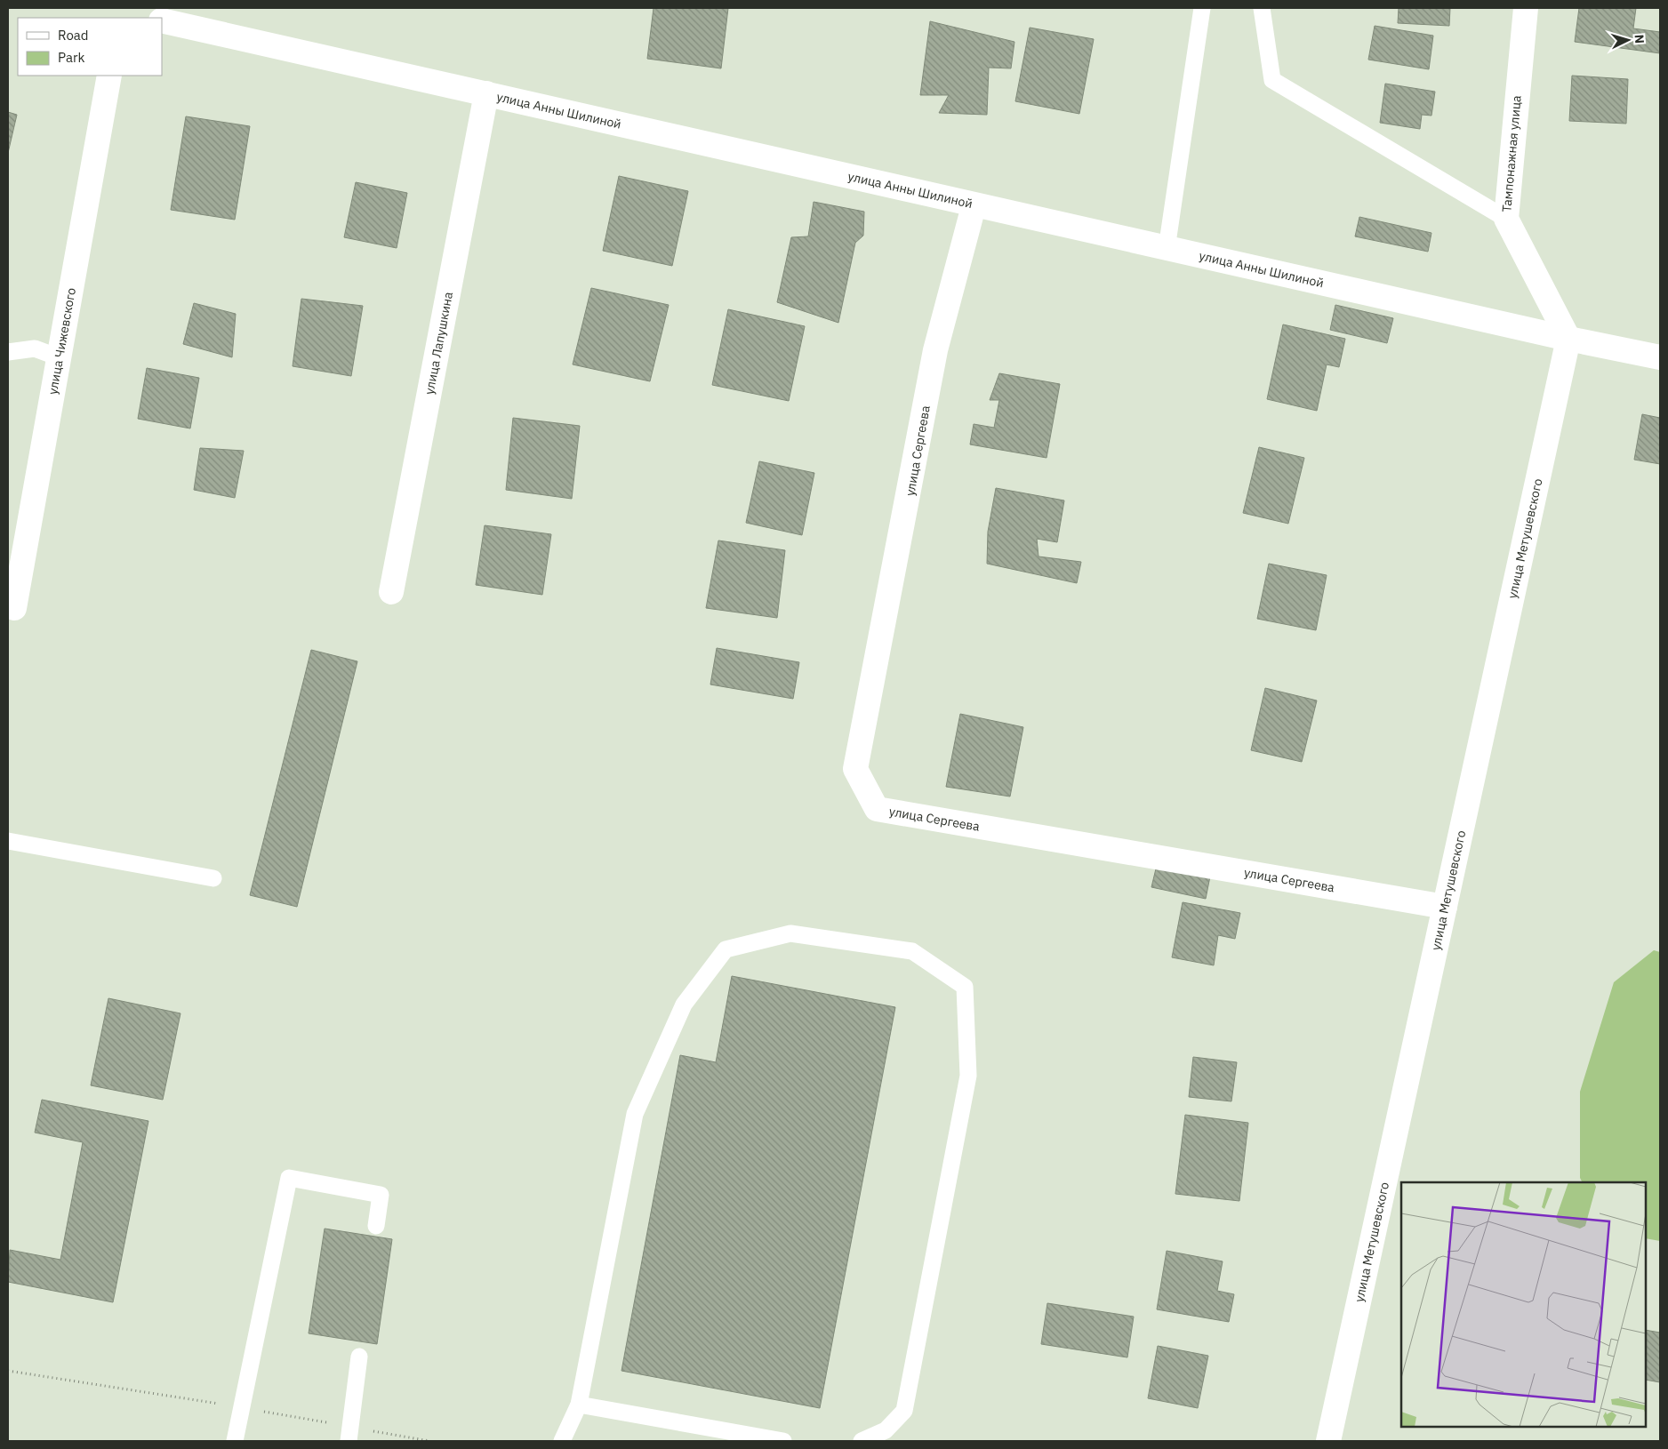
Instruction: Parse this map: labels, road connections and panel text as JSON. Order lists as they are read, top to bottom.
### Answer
{
  "streets": {
    "street": [
      "улица Анны Шилиной",
      "Тампонажная улица",
      "улица Чижевского",
      "улица Лапушкина",
      "улица Сергеева",
      "улица Метушевского"
    ]
  },
  "crossings": [
    ["улица Анны Шилиной", "Тампонажная улица"],
    ["улица Анны Шилиной", "улица Лапушкина"],
    ["улица Анны Шилиной", "улица Сергеева"],
    ["улица Анны Шилиной", "улица Метушевского"],
    ["Тампонажная улица", "улица Метушевского"],
    ["улица Сергеева", "улица Метушевского"]
  ],
  "legend": ["Road", "Park"],
  "north": "right"
}
